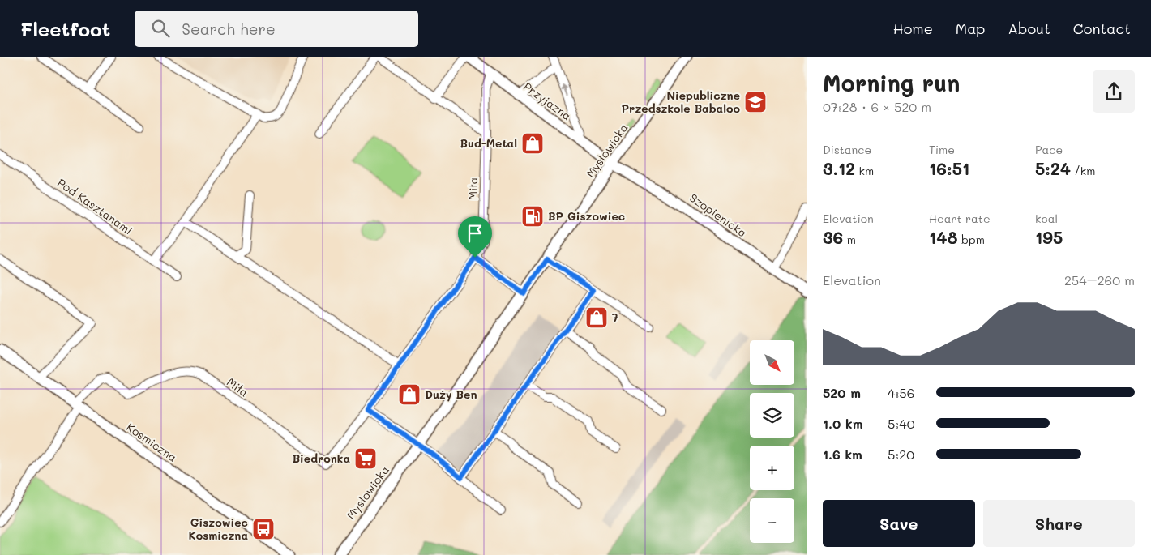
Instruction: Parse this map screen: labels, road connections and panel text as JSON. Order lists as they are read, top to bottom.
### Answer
{
  "streets": {
    "street": [
      "Przyjazna",
      "Mysłowicka",
      "Miła",
      "Pod Kasztanami",
      "Szopienicka",
      "Kosmiczna"
    ]
  },
  "crossings": [
    ["Przyjazna", "Mysłowicka"],
    ["Przyjazna", "Miła"],
    ["Przyjazna", "Szopienicka"],
    ["Mysłowicka", "Szopienicka"],
    ["Miła", "Kosmiczna"]
  ],
  "places": {
    "school or university": ["Niepubliczne Przedszkole Babaloo"],
    "shop": ["Bud-Metal", "7", "Duży Ben"],
    "fuel station": ["BP Giszowiec"],
    "supermarket": ["Biedronka"],
    "bus stop": ["Giszowiec Kosmiczna"]
  },
  "north": "bottom right",
  "page": {
    "header": "Fleetfoot",
    "search": "Search here",
    "nav": [
      "Home",
      "Map",
      "About",
      "Contact"
    ],
    "heading": ["Morning run", "07:28 · 6 × 520 m"],
    "stats": [
      ["Distance", "3.12 km"],
      ["Time", "16:51"],
      ["Pace", "5:24 /km"],
      ["Elevation", "36 m"],
      ["Heart rate", "148 bpm"],
      ["kcal", "195"]
    ],
    "chart": ["Elevation", "254–260 m"],
    "map_buttons": ["+", "−"],
    "list": [
      {
        "name": "520 m",
        "note": "4:56"
      },
      {
        "name": "1.0 km",
        "note": "5:40"
      },
      {
        "name": "1.6 km",
        "note": "5:20"
      }
    ],
    "buttons": ["Save", "Share"]
  }
}
